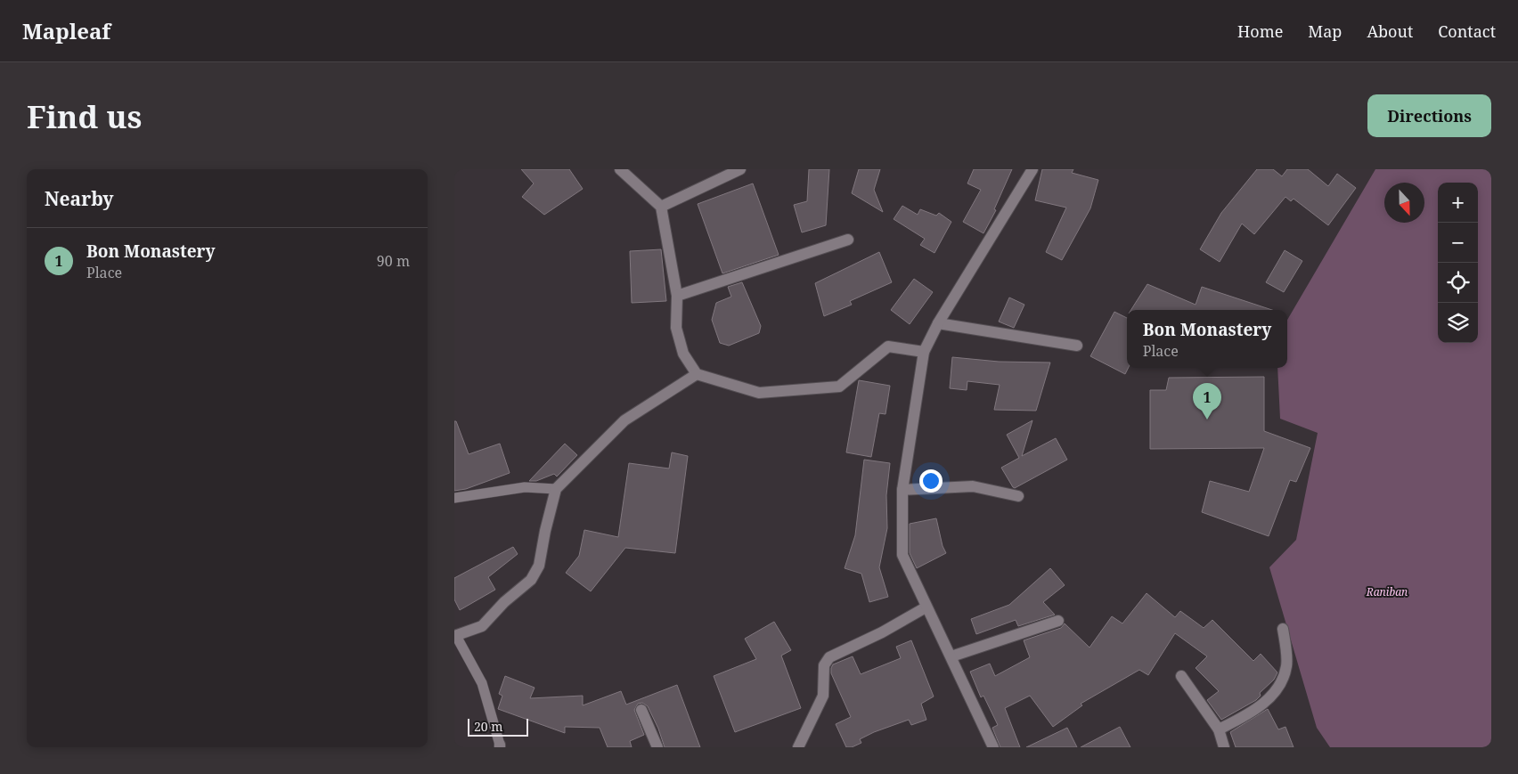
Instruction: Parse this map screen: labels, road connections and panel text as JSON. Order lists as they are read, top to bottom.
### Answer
{
  "parks": ["Raniban"],
  "scale_bar": "20 m",
  "north": "bottom",
  "page": {
    "header": "Mapleaf",
    "nav": [
      "Home",
      "Map",
      "About",
      "Contact"
    ],
    "buttons": "Directions",
    "title": "Find us",
    "heading": "Nearby",
    "map_buttons": ["+", "−"],
    "list": [
      {
        "mark": "1",
        "name": "Bon Monastery",
        "note": "Place",
        "value": "90 m"
      }
    ],
    "popup": ["Bon Monastery", "Place"],
    "pins": "1",
    "scale": "20 m"
  }
}
